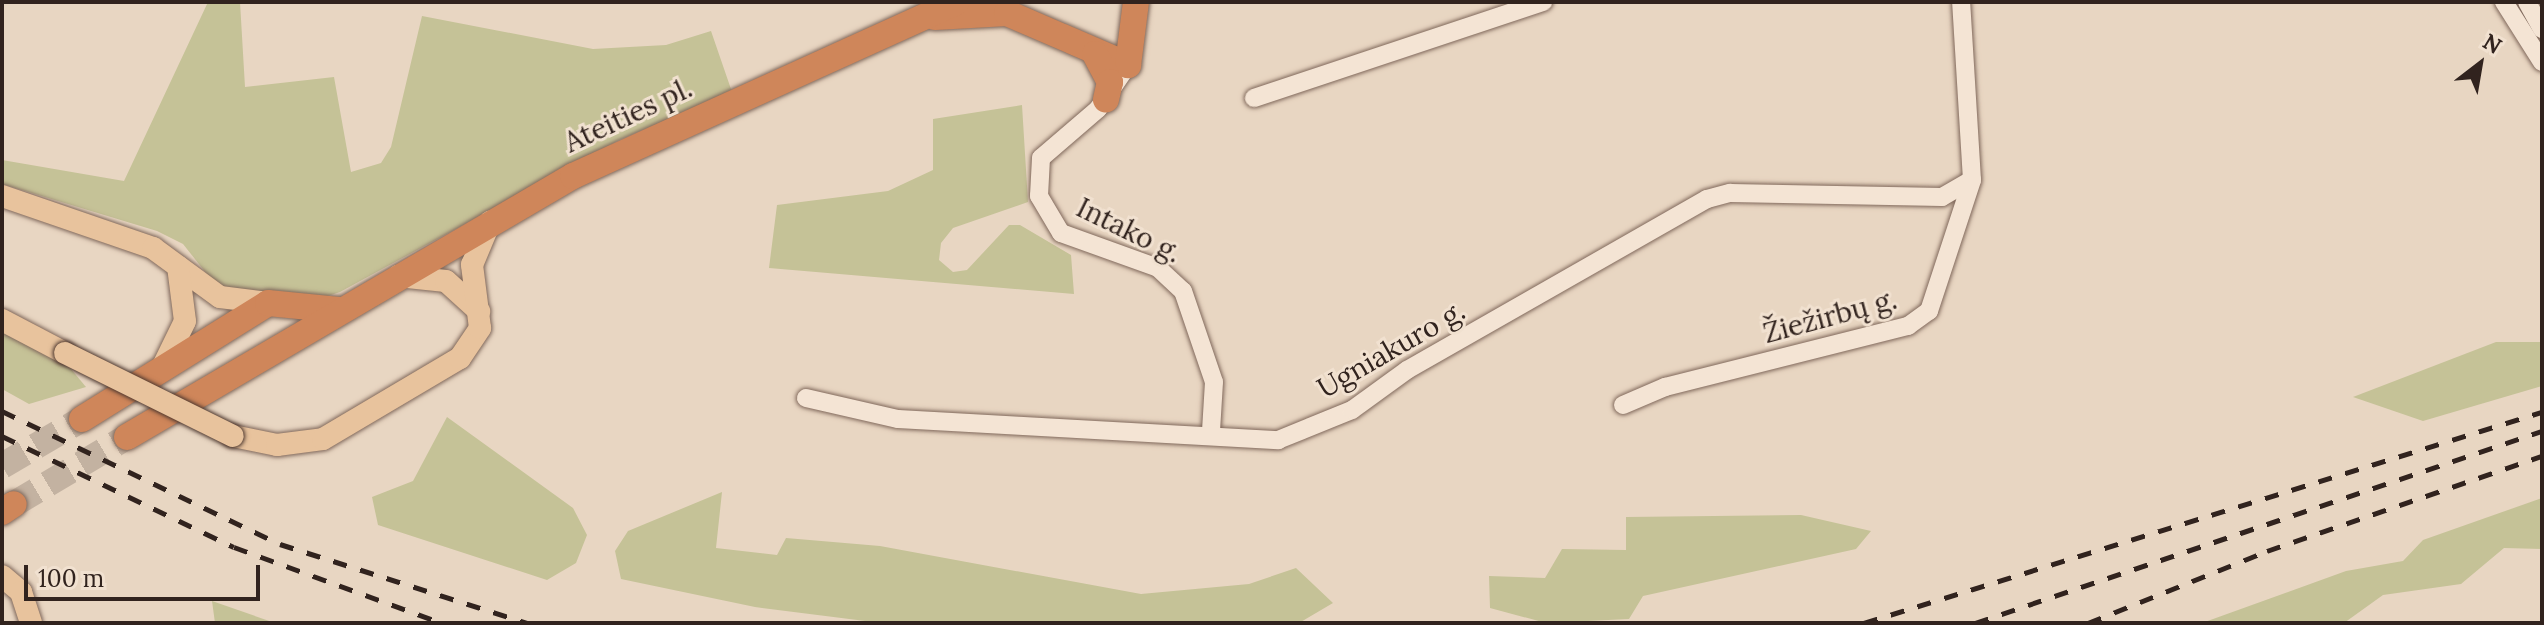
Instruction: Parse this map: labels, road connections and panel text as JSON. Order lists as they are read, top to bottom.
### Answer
{
  "streets": {
    "highway": ["Ateities pl."],
    "street": ["Intako g.", "Žiežirbų g.", "Ugniakuro g."]
  },
  "crossings": [
    ["Intako g.", "Ugniakuro g."],
    ["Žiežirbų g.", "Ugniakuro g."]
  ],
  "scale_bar": "100 m",
  "north": "top right"
}
